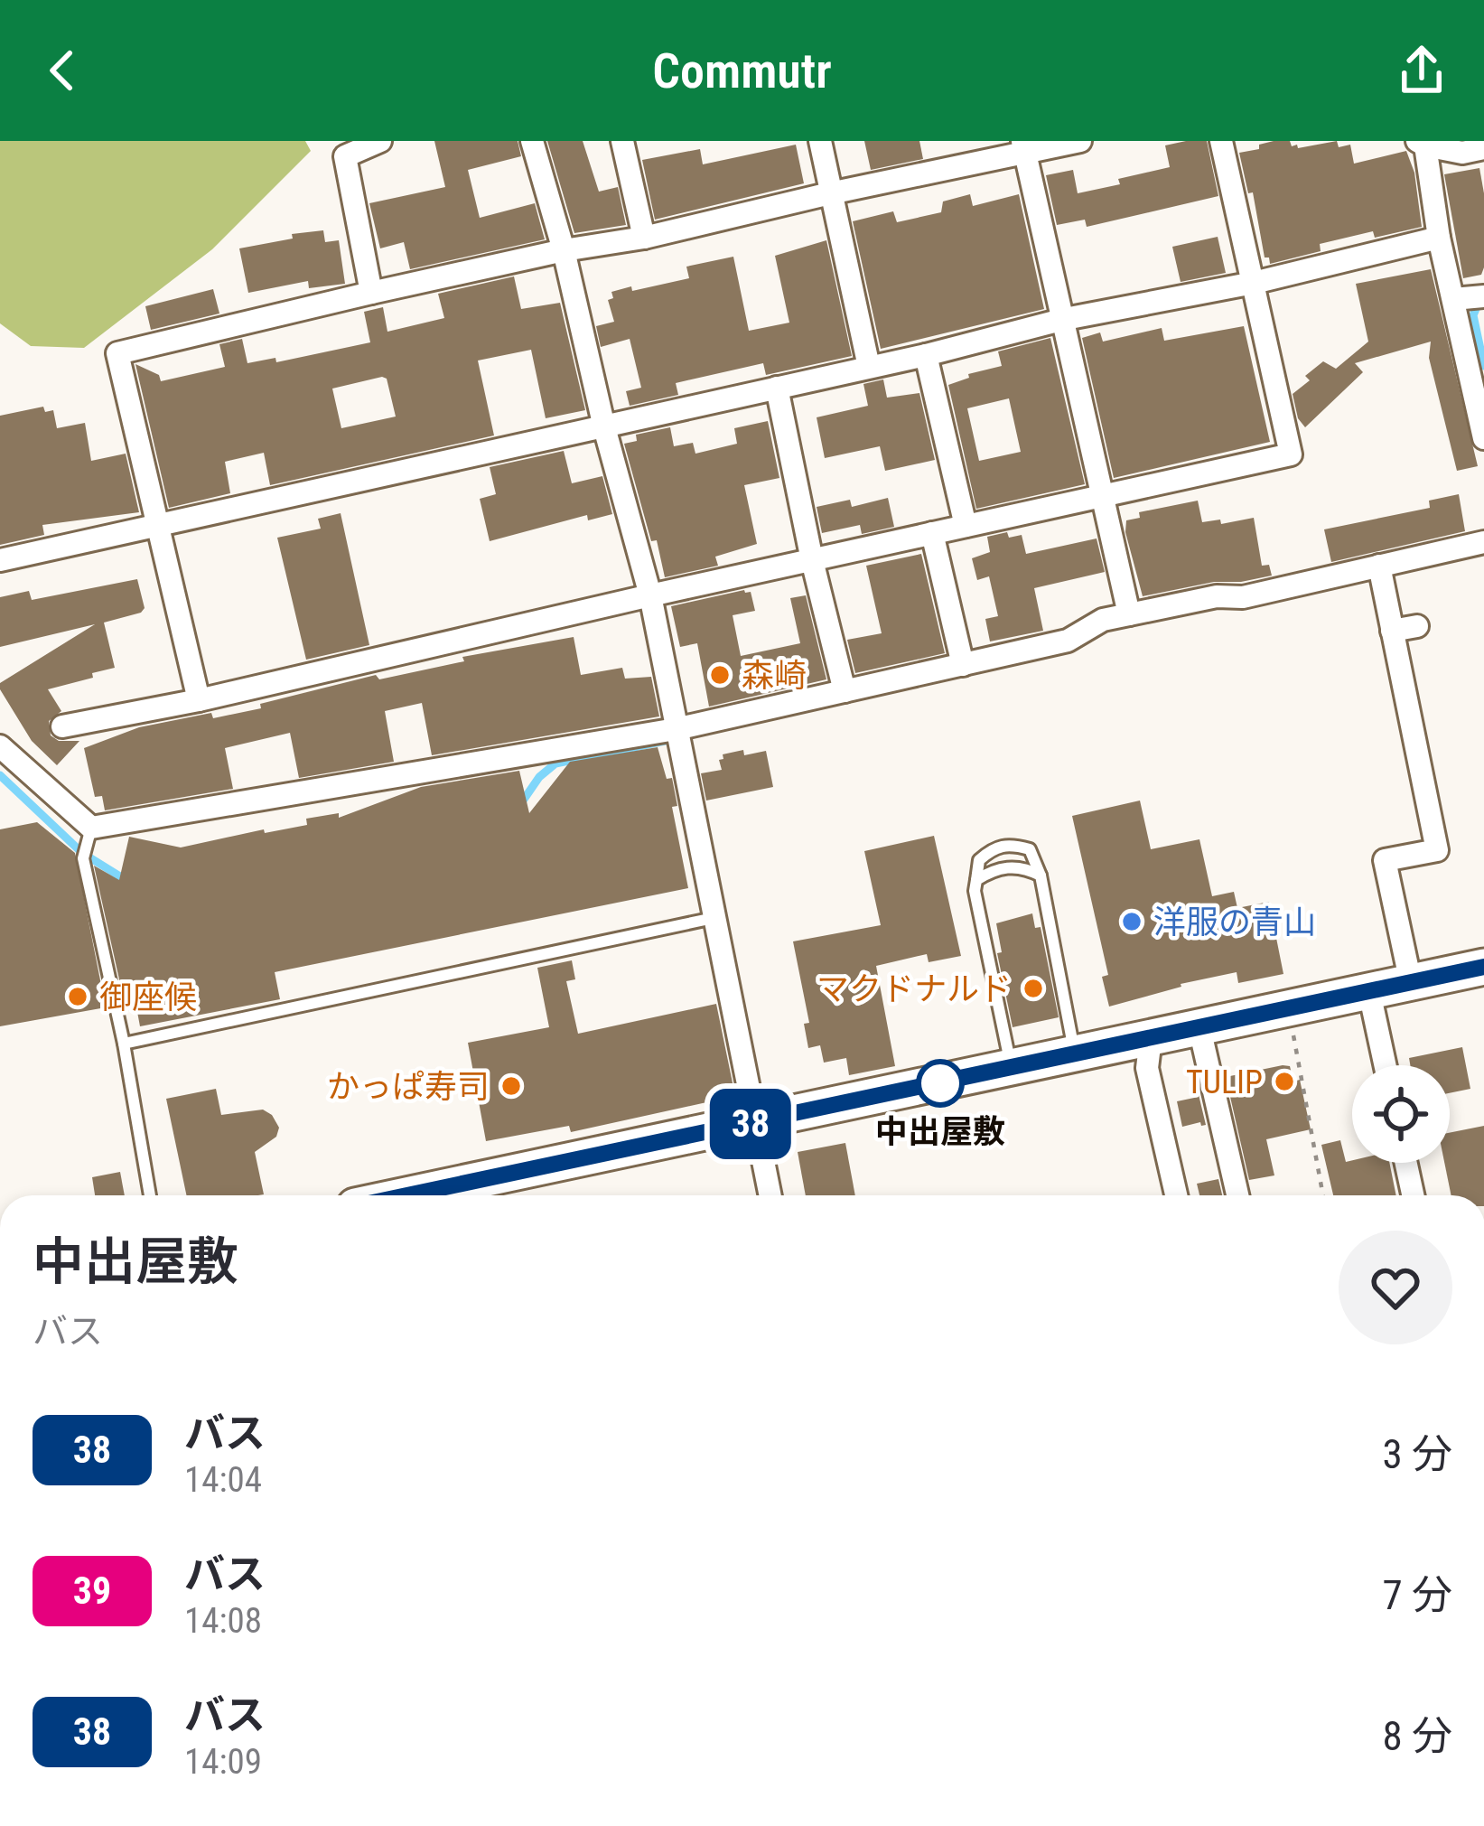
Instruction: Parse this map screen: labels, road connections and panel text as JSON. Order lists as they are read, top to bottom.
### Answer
{
  "places": [
    "森崎",
    "洋服の青山",
    "マクドナルド",
    "御座候",
    "TULIP",
    "中出屋敷",
    "かっぱ寿司"
  ],
  "lines": ["bus line 38"],
  "page": {
    "header": "Commutr",
    "on_map": "38",
    "heading": ["中出屋敷", "バス"],
    "list": [
      {
        "mark": "38",
        "name": "バス",
        "note": "14:04",
        "value": "3 分"
      },
      {
        "mark": "39",
        "name": "バス",
        "note": "14:08",
        "value": "7 分"
      },
      {
        "mark": "38",
        "name": "バス",
        "note": "14:09",
        "value": "8 分"
      }
    ]
  }
}
